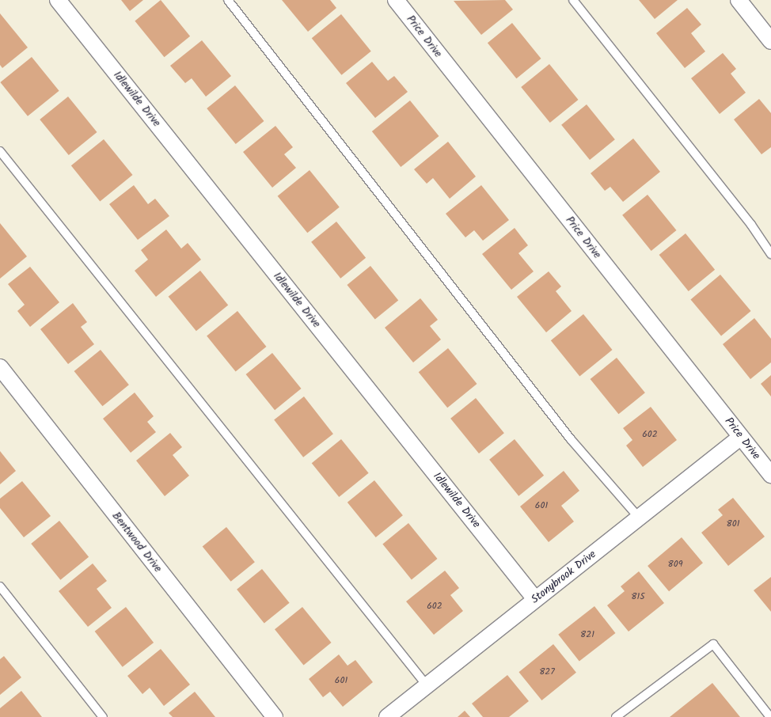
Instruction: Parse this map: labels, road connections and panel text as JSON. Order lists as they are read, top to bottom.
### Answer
{
  "streets": {
    "street": [
      "Price Drive",
      "Idlewilde Drive",
      "Bentwood Drive",
      "Stonybrook Drive"
    ]
  },
  "crossings": [
    ["Price Drive", "Stonybrook Drive"],
    ["Idlewilde Drive", "Stonybrook Drive"]
  ],
  "house_numbers": [
    "602",
    "601",
    "801",
    "809",
    "815",
    "602",
    "821",
    "827",
    "601"
  ]
}
